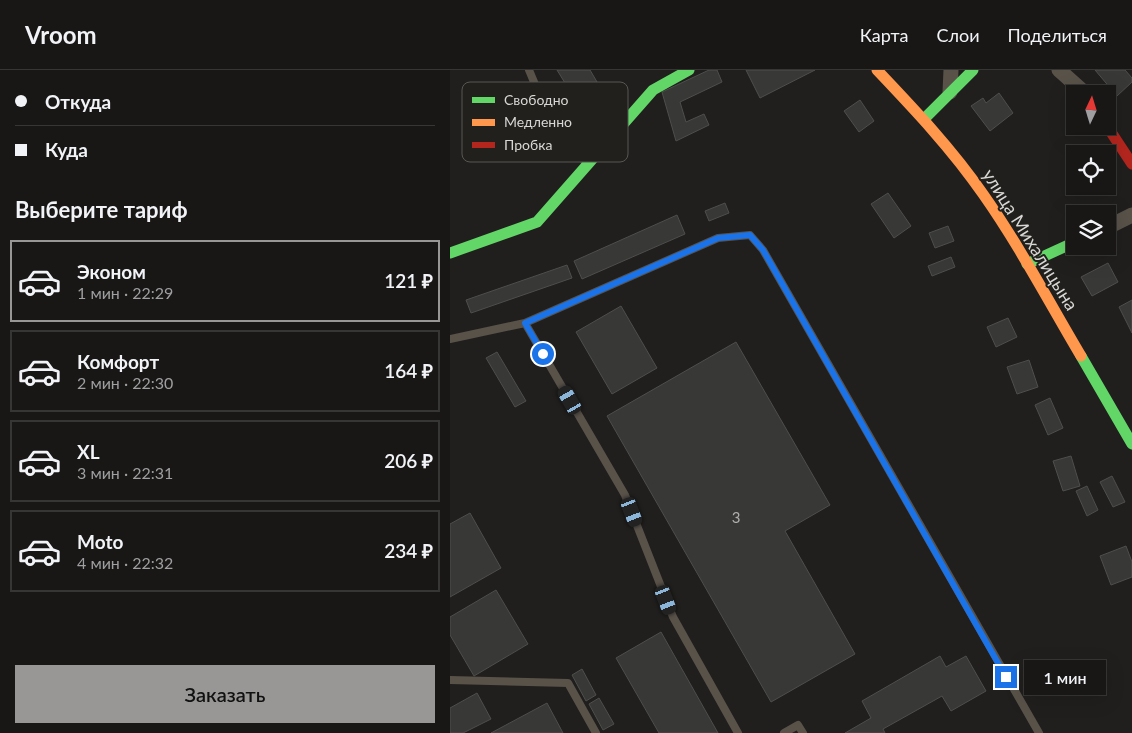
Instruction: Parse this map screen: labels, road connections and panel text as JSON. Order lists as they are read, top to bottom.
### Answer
{
  "streets": {
    "street": ["улица Михалицына"]
  },
  "house_numbers": ["3"],
  "legend": ["Свободно", "Медленно", "Пробка"],
  "north": "top",
  "page": {
    "header": "Vroom",
    "nav": ["Карта", "Слои", "Поделиться"],
    "banner": ["Откуда", "Куда"],
    "heading": "Выберите тариф",
    "list": [
      {
        "name": "Эконом",
        "note": "1 мин · 22:29",
        "value": "121 ₽"
      },
      {
        "name": "Комфорт",
        "note": "2 мин · 22:30",
        "value": "164 ₽"
      },
      {
        "name": "XL",
        "note": "3 мин · 22:31",
        "value": "206 ₽"
      },
      {
        "name": "Moto",
        "note": "4 мин · 22:32",
        "value": "234 ₽"
      }
    ],
    "buttons": "Заказать",
    "bubble": "1 мин"
  }
}
